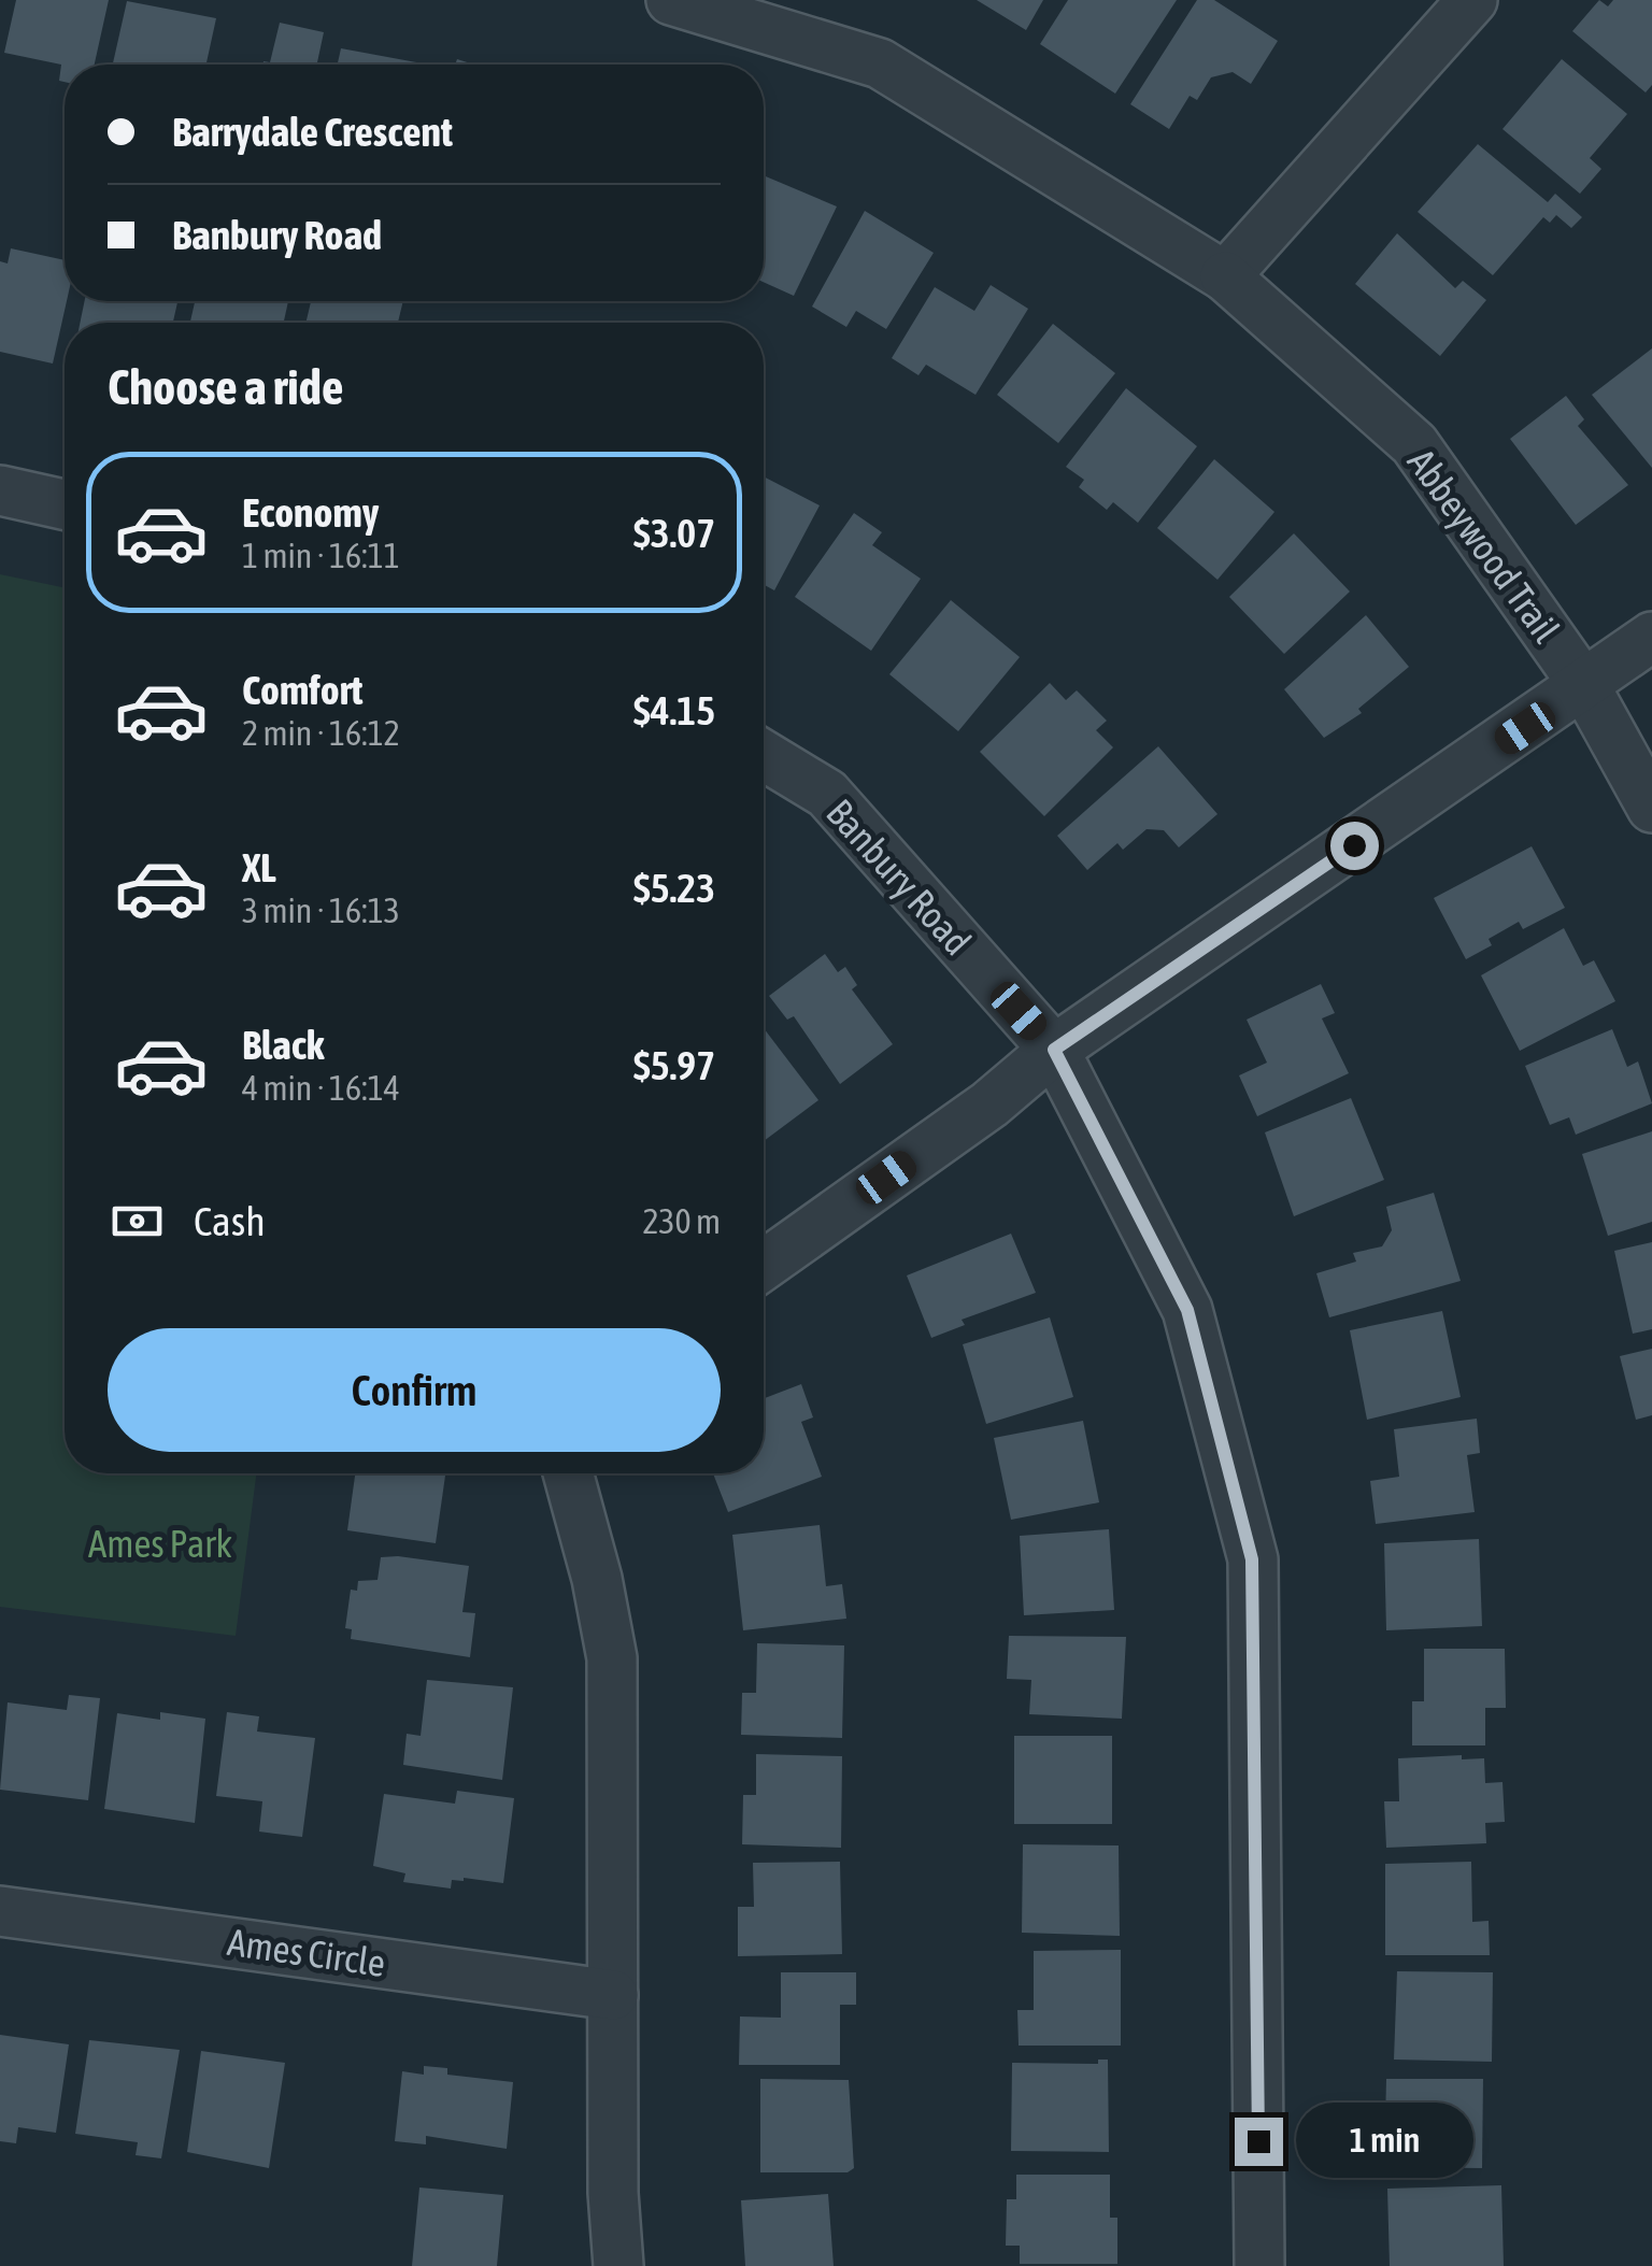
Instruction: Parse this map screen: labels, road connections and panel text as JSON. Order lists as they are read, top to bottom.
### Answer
{
  "streets": {
    "street": ["Abbeywood Trail", "Banbury Road", "Ames Circle"]
  },
  "parks": ["Ames Park"],
  "page": {
    "banner": ["Barrydale Crescent", "Banbury Road"],
    "heading": "Choose a ride",
    "list": [
      {
        "name": "Economy",
        "note": "1 min · 16:11",
        "value": "$3.07"
      },
      {
        "name": "Comfort",
        "note": "2 min · 16:12",
        "value": "$4.15"
      },
      {
        "name": "XL",
        "note": "3 min · 16:13",
        "value": "$5.23"
      },
      {
        "name": "Black",
        "note": "4 min · 16:14",
        "value": "$5.97"
      }
    ],
    "pay": ["Cash", "230 m"],
    "buttons": "Confirm",
    "bubble": "1 min"
  }
}
